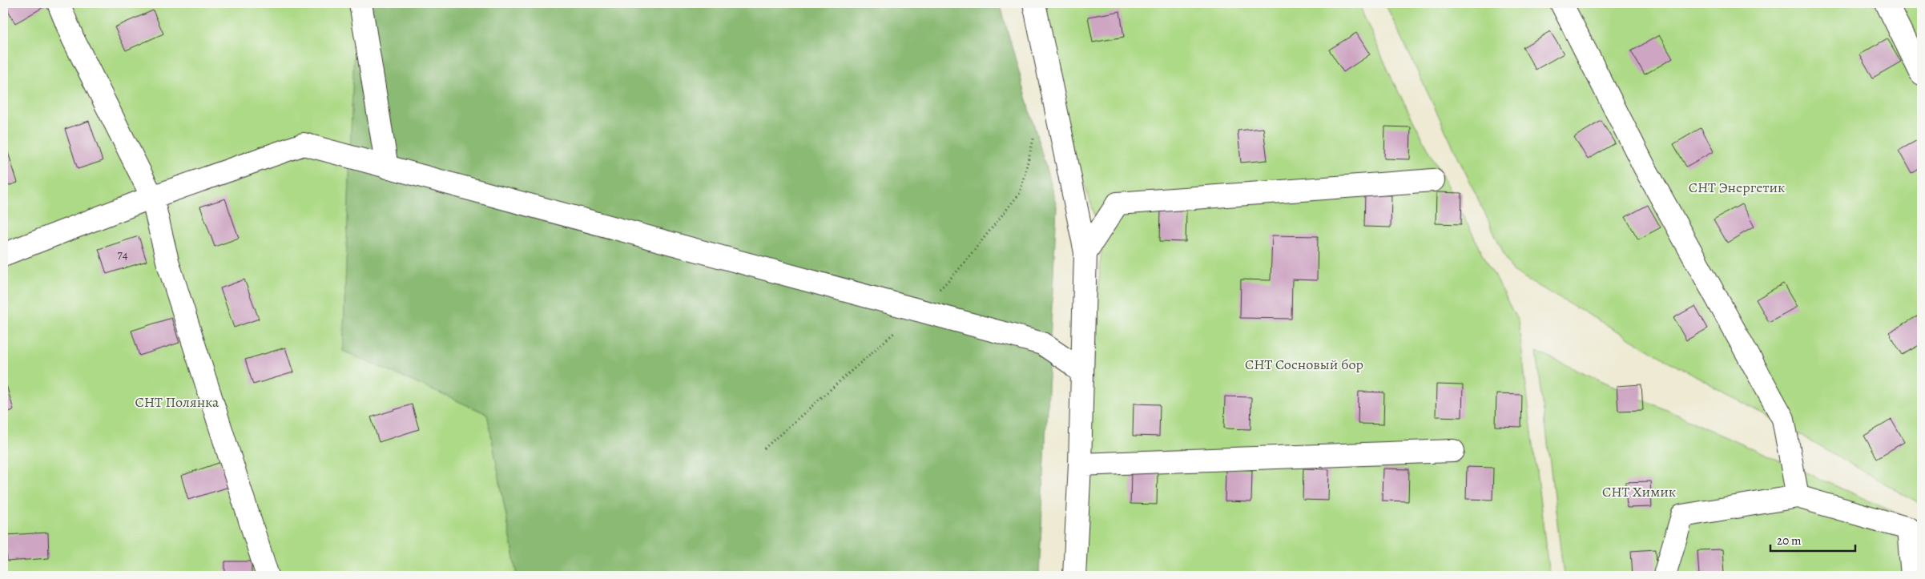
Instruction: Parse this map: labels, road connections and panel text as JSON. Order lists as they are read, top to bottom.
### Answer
{
  "parks": [
    "СНТ Энергетик",
    "СНТ Сосновый бор",
    "СНТ Полянка",
    "СНТ Химик"
  ],
  "house_numbers": ["74"],
  "scale_bar": "20 m"
}
